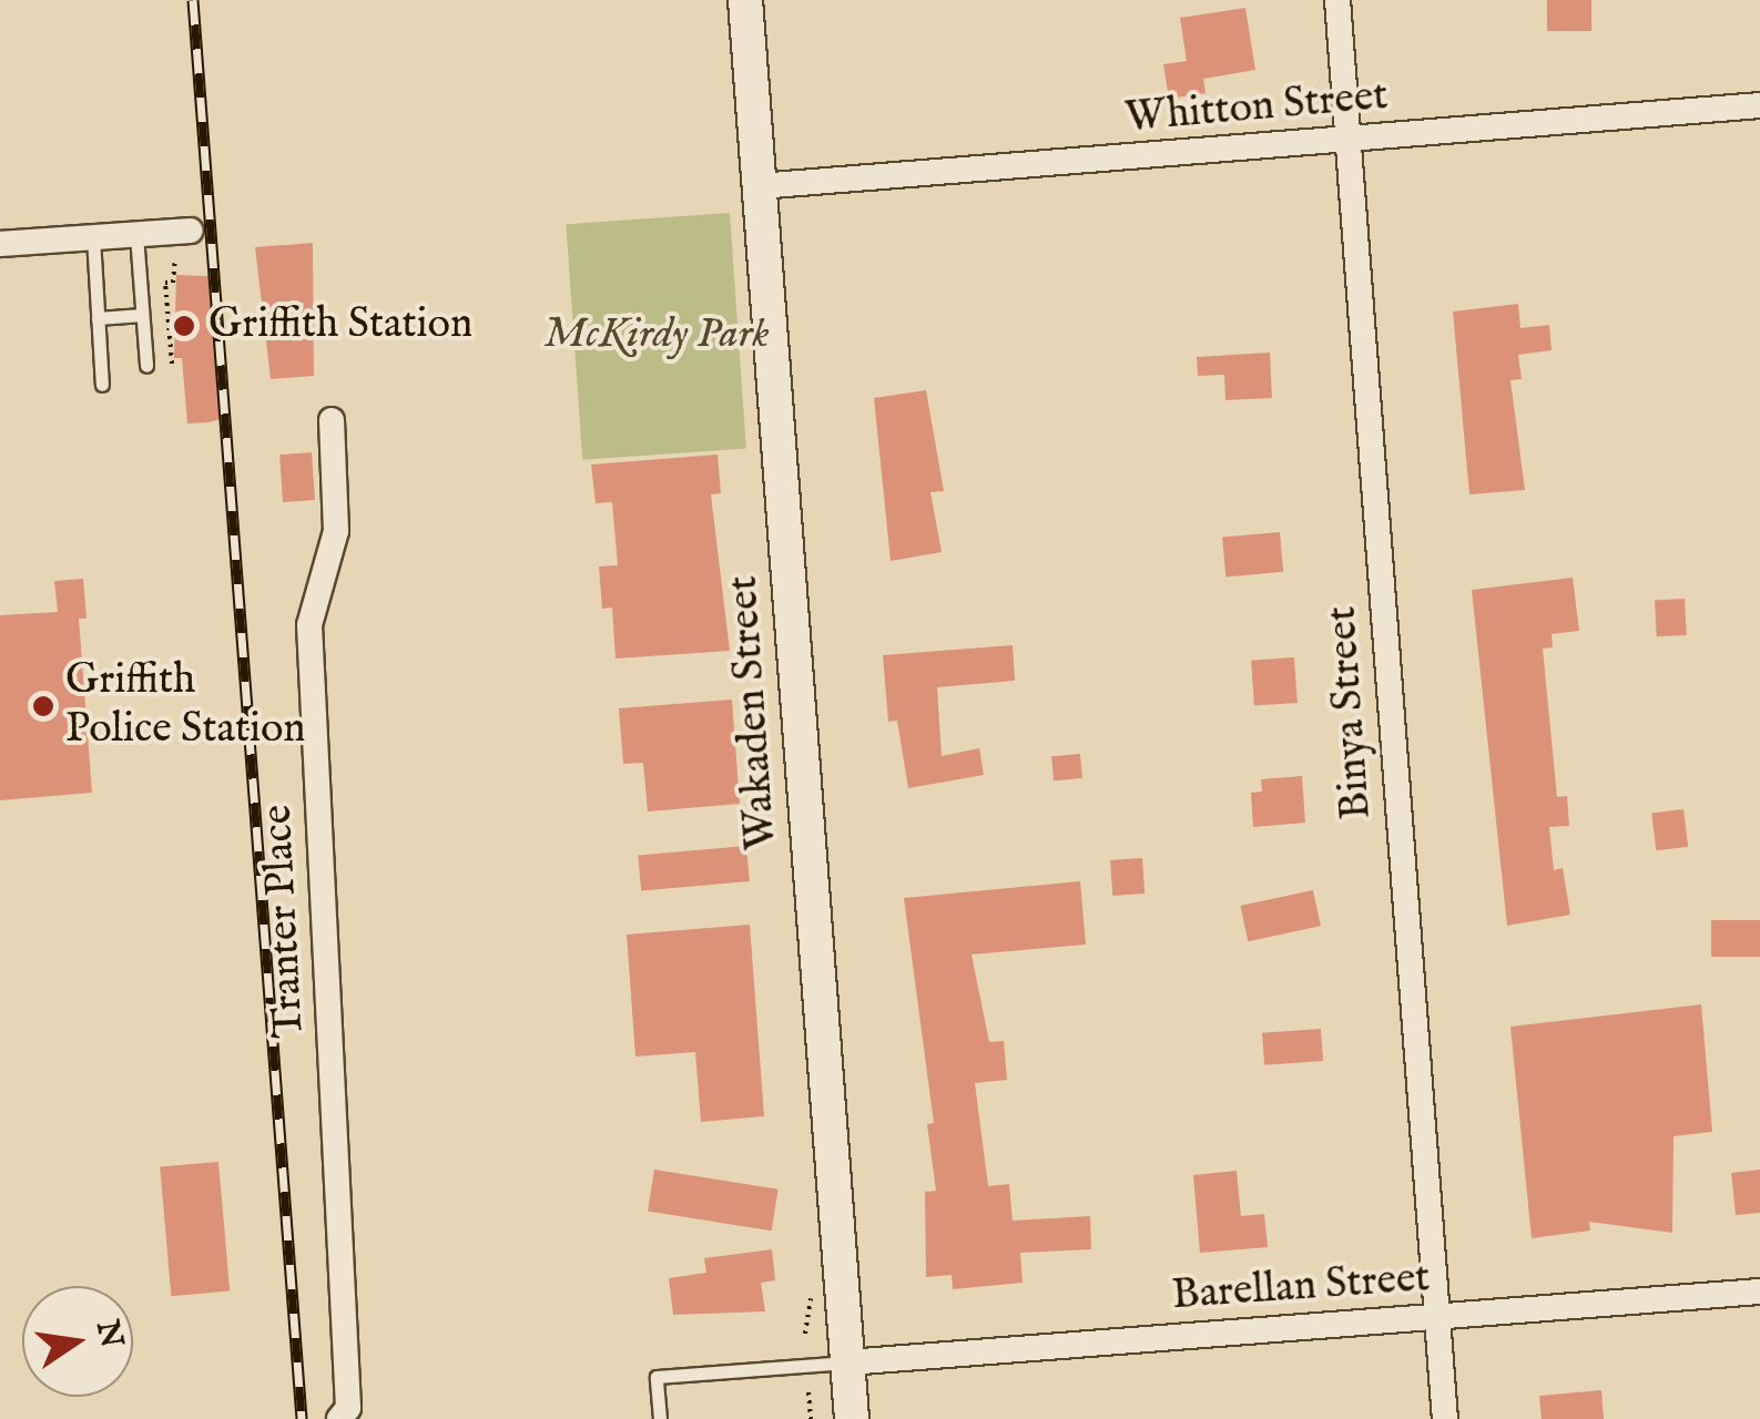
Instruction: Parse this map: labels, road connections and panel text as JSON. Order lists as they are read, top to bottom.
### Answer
{
  "streets": {
    "street": [
      "Whitton Street",
      "Wakaden Street",
      "Binya Street",
      "Tranter Place",
      "Barellan Street"
    ]
  },
  "crossings": [
    ["Whitton Street", "Wakaden Street"],
    ["Whitton Street", "Binya Street"],
    ["Wakaden Street", "Barellan Street"],
    ["Binya Street", "Barellan Street"]
  ],
  "parks": ["McKirdy Park"],
  "places": ["Griffith Station", "Griffith Police Station"],
  "north": "right"
}
